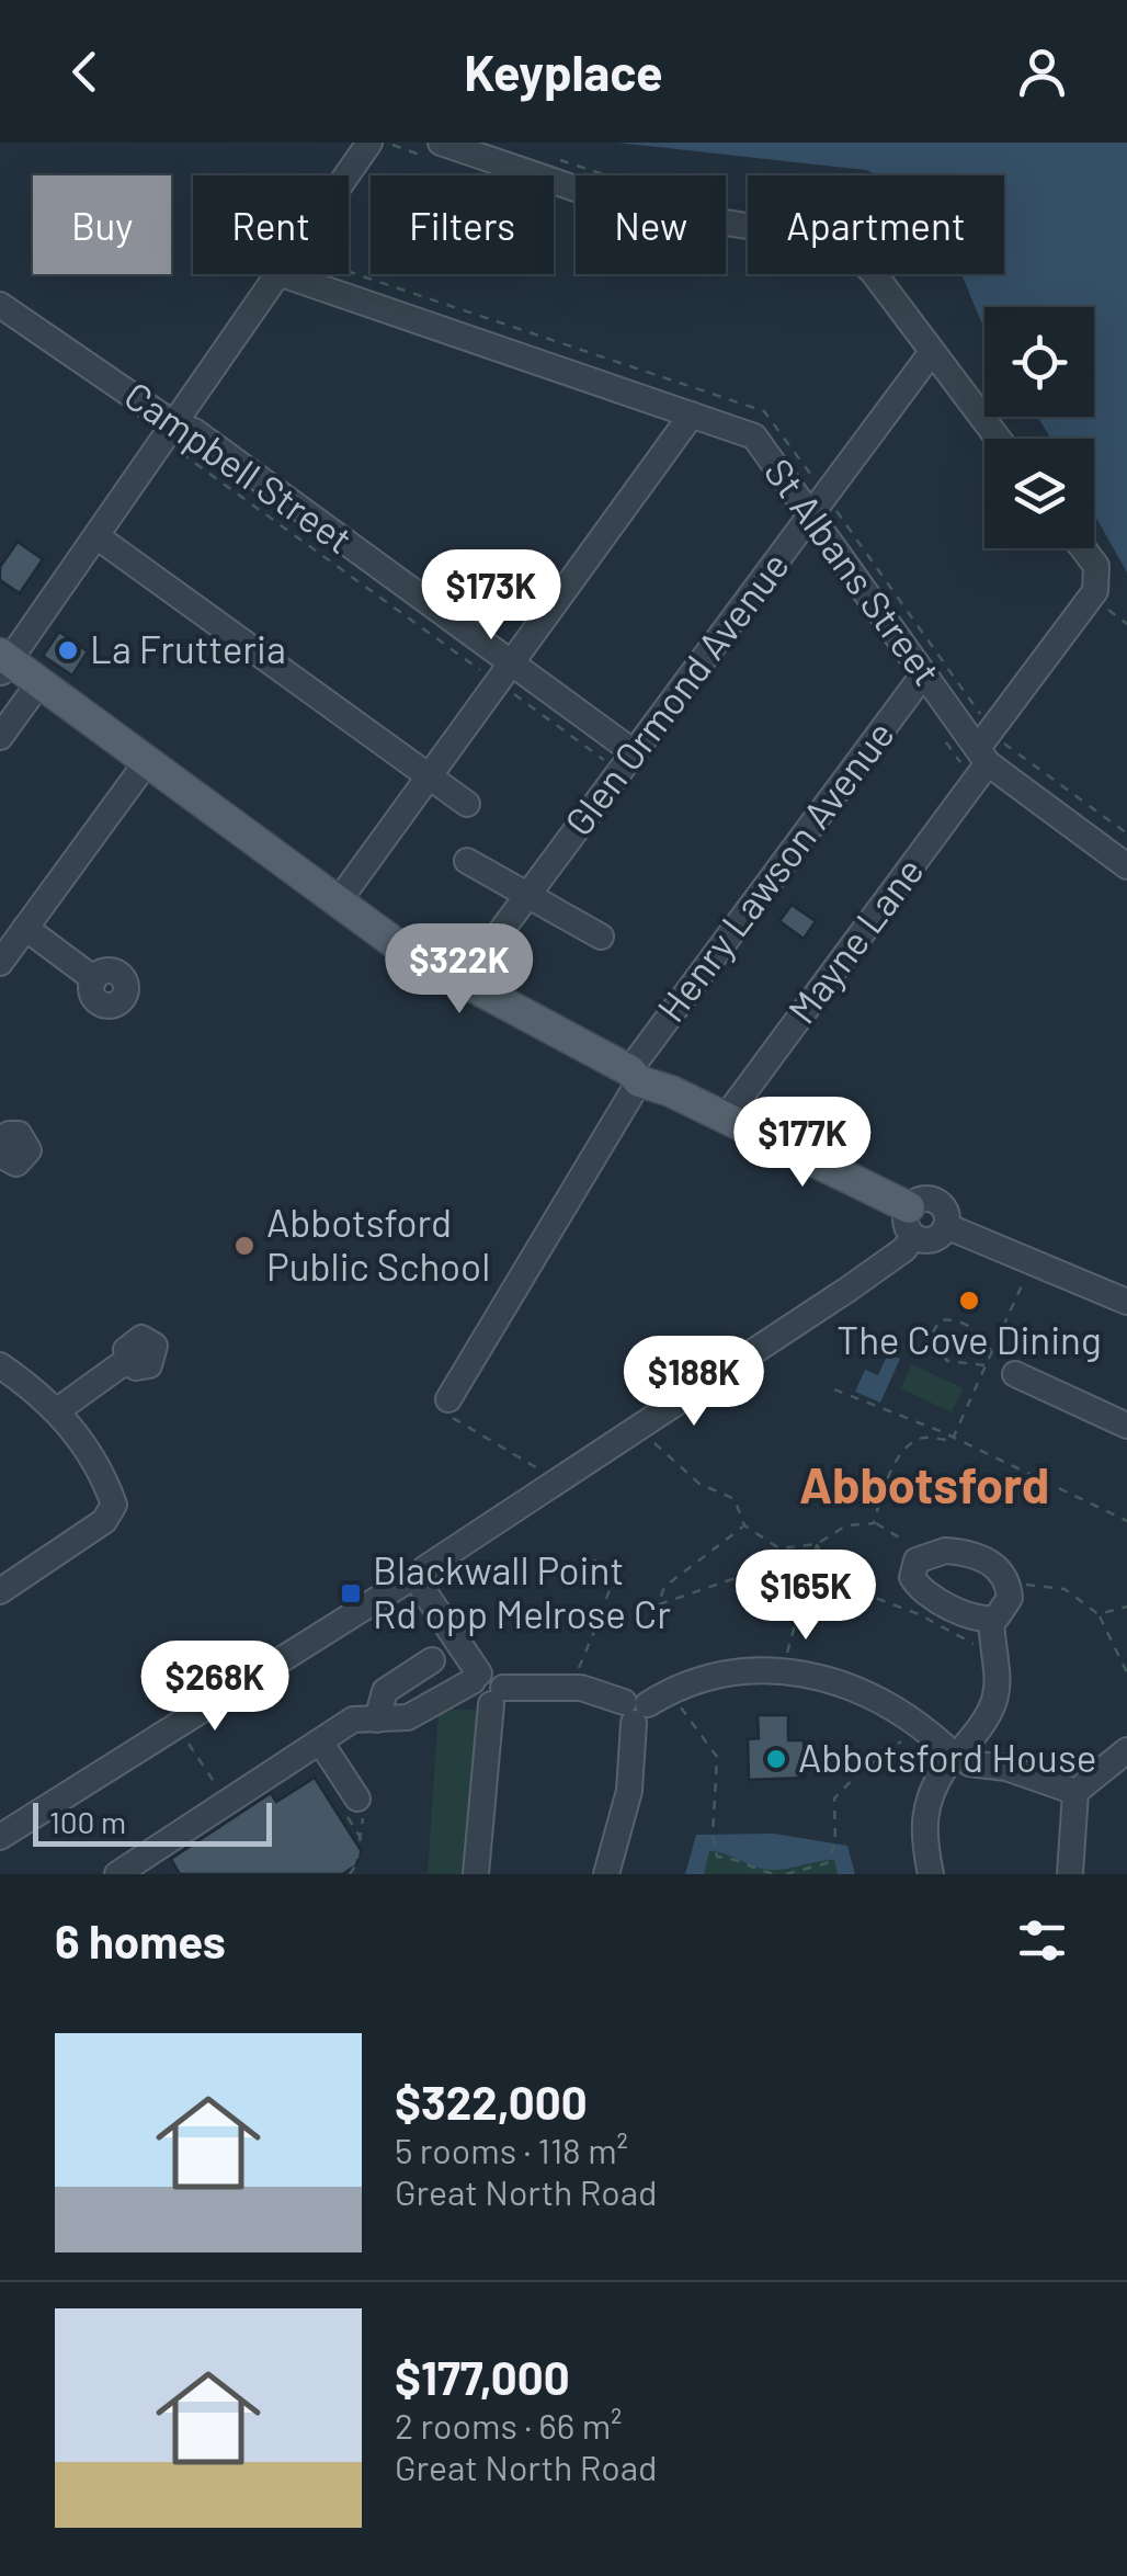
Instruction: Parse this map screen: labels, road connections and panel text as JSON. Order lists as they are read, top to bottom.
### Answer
{
  "streets": {
    "street": [
      "Campbell Street",
      "St Albans Street",
      "Glen Ormond Avenue",
      "Henry Lawson Avenue",
      "Mayne Lane"
    ]
  },
  "crossings": [
    ["Campbell Street", "Glen Ormond Avenue"],
    ["St Albans Street", "Glen Ormond Avenue"],
    ["St Albans Street", "Henry Lawson Avenue"],
    ["St Albans Street", "Mayne Lane"]
  ],
  "districts": ["Abbotsford"],
  "places": {
    "other": [
      "La Frutteria",
      "Abbotsford Public School",
      "The Cove Dining",
      "Abbotsford House"
    ],
    "transit": ["Blackwall Point Rd opp Melrose Cr"]
  },
  "scale_bar": "100 m",
  "page": {
    "header": "Keyplace",
    "chip": [
      "Buy",
      "Rent",
      "Filters",
      "New",
      "Apartment"
    ],
    "price": [
      "$173K",
      "$322K",
      "$177K",
      "$188K",
      "$165K",
      "$268K"
    ],
    "scale": "100 m",
    "heading": "6 homes",
    "list": [
      {
        "name": "$322,000",
        "note": "5 rooms · 118 m² · Great North Road"
      },
      {
        "name": "$177,000",
        "note": "2 rooms · 66 m² · Great North Road"
      }
    ]
  }
}
